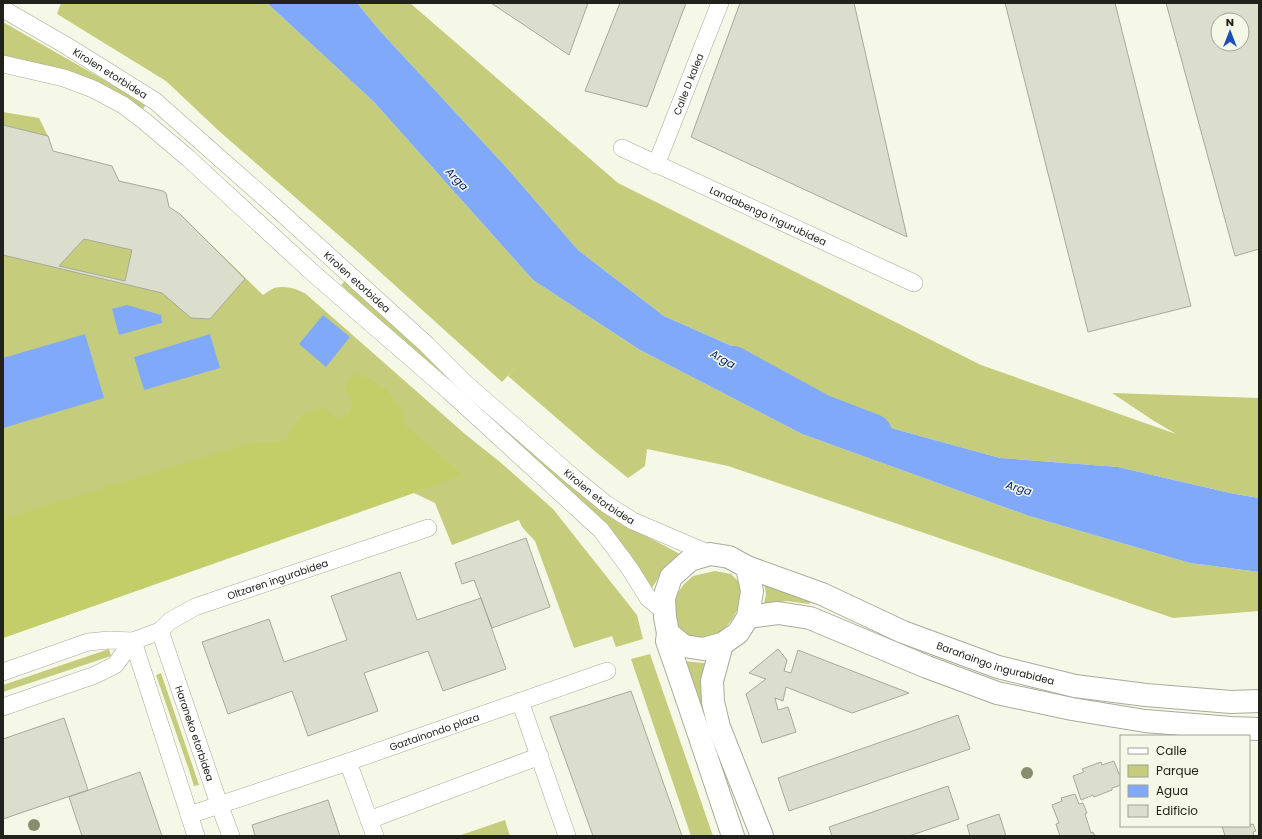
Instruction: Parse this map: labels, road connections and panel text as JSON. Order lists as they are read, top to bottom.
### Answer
{
  "streets": {
    "main road": ["Barañaingo ingurabidea"],
    "street": [
      "Kirolen etorbidea",
      "Calle D kalea",
      "Landabengo ingurubidea",
      "Oltzaren ingurabidea",
      "Gaztainondo plaza",
      "Haraneko etorbidea"
    ]
  },
  "crossings": [
    ["Kirolen etorbidea", "Barañaingo ingurabidea"],
    ["Calle D kalea", "Landabengo ingurubidea"],
    ["Oltzaren ingurabidea", "Haraneko etorbidea"],
    ["Gaztainondo plaza", "Haraneko etorbidea"]
  ],
  "water": ["Arga"],
  "legend": [
    "Calle",
    "Parque",
    "Agua",
    "Edificio"
  ],
  "north": "top"
}
